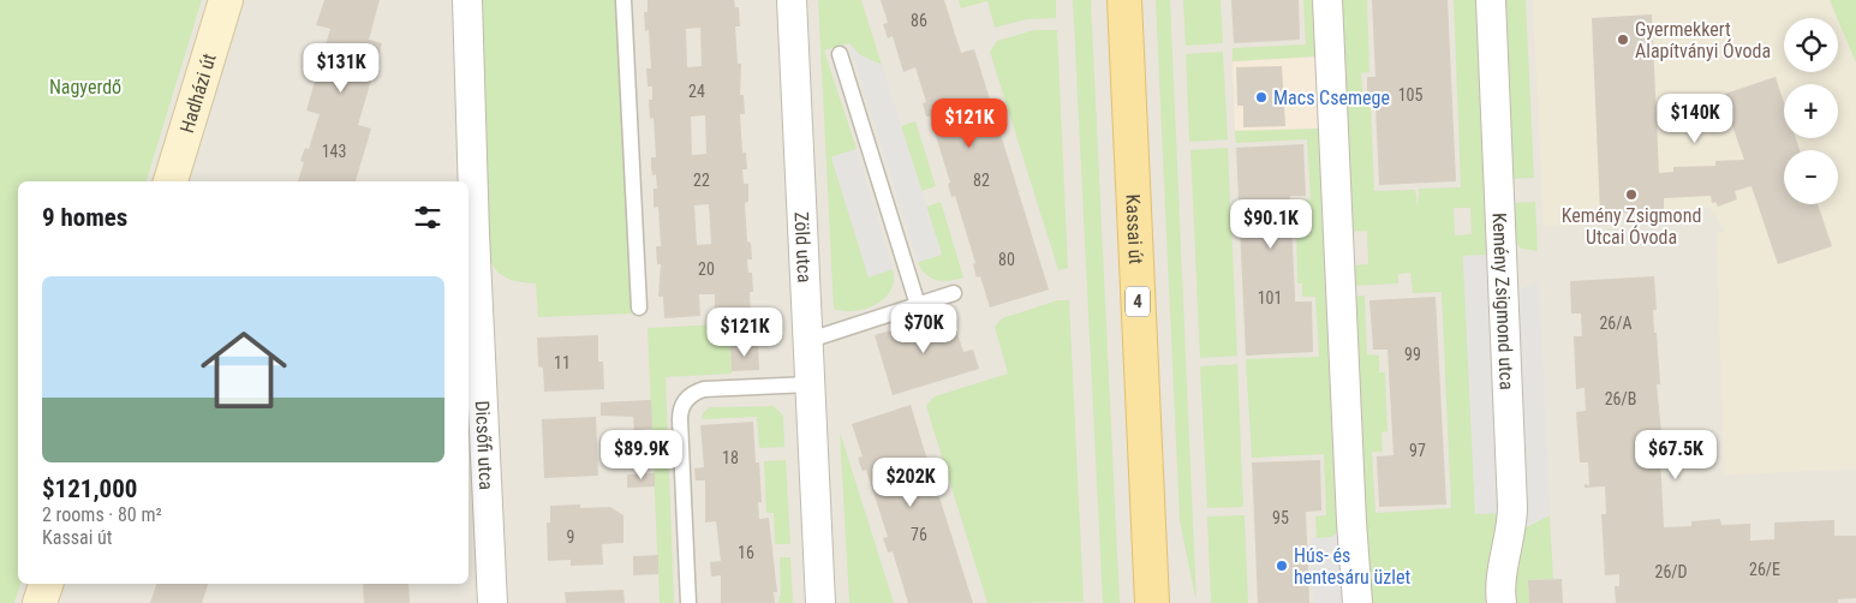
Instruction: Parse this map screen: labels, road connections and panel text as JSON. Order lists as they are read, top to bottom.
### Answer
{
  "streets": {
    "main road": ["Kassai út", "4"],
    "street": [
      "Hadházi út",
      "Zöld utca",
      "Kemény Zsigmond utca",
      "Dicsőfi utca"
    ]
  },
  "parks": ["Nagyerdő"],
  "places": [
    "Gyermekkert Alapítványi Óvoda",
    "Macs Csemege",
    "Kemény Zsigmond Utcai Óvoda",
    "Hús- és hentesáru üzlet"
  ],
  "house_numbers": [
    "86",
    "24",
    "105",
    "143",
    "22",
    "82",
    "80",
    "20",
    "101",
    "26/A",
    "99",
    "11",
    "26/B",
    "97",
    "18",
    "95",
    "76",
    "9",
    "16",
    "26/E",
    "26/D"
  ],
  "page": {
    "map_buttons": ["+", "−"],
    "price": [
      "$131K",
      "$140K",
      "$121K",
      "$90.1K",
      "$70K",
      "$121K",
      "$89.9K",
      "$67.5K",
      "$202K"
    ],
    "heading": "9 homes",
    "list": [
      {
        "name": "$121,000",
        "note": "2 rooms · 80 m² · Kassai út"
      }
    ]
  }
}
